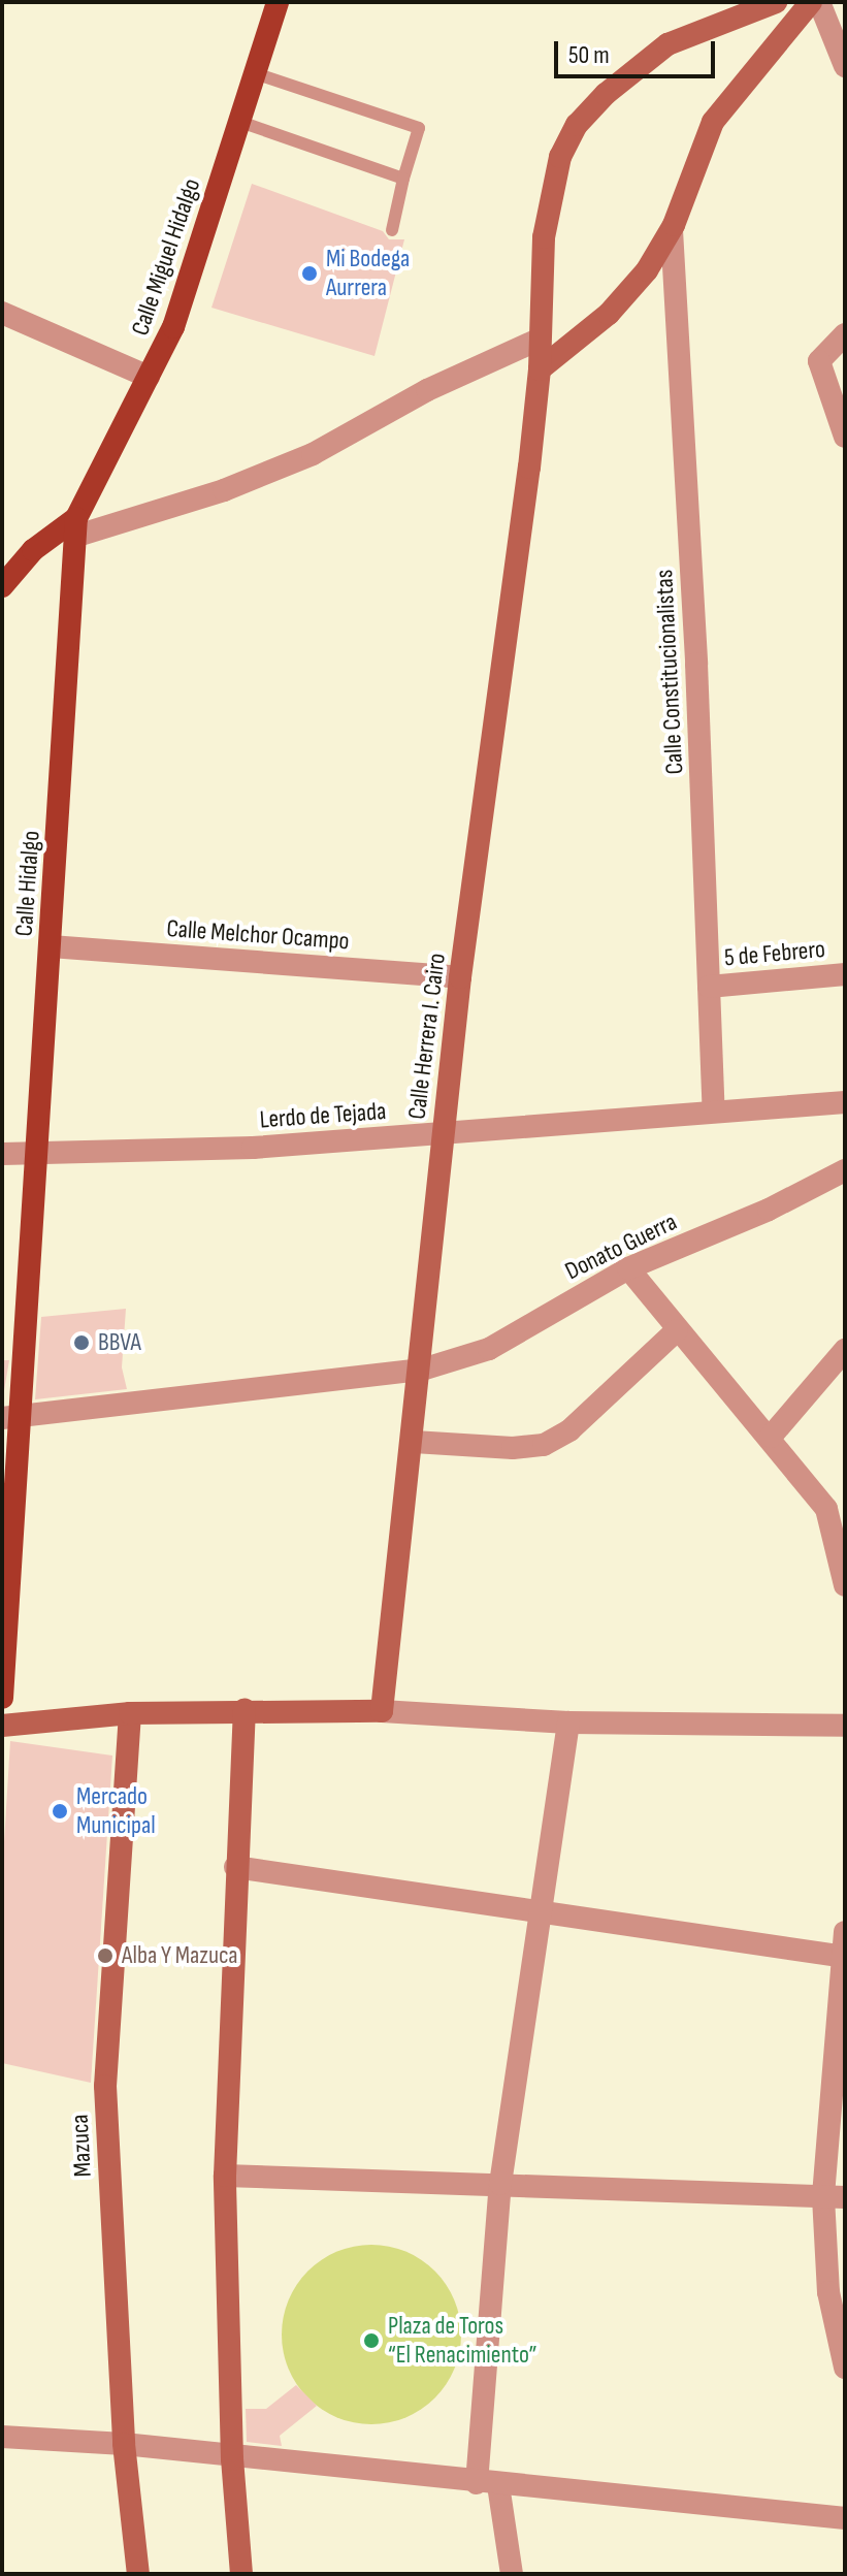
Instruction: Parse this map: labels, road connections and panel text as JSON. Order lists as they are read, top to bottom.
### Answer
{
  "streets": {
    "main road": [
      "Calle Miguel Hidalgo",
      "Calle Hidalgo",
      "Calle Herrera I. Cairo",
      "Mazuca"
    ],
    "street": [
      "Calle Constitucionalistas",
      "Calle Melchor Ocampo",
      "5 de Febrero",
      "Lerdo de Tejada",
      "Donato Guerra"
    ]
  },
  "crossings": [
    ["Calle Miguel Hidalgo", "Calle Hidalgo"],
    ["Calle Constitucionalistas", "5 de Febrero"],
    ["Calle Constitucionalistas", "Lerdo de Tejada"],
    ["Calle Hidalgo", "Calle Melchor Ocampo"],
    ["Calle Hidalgo", "Lerdo de Tejada"],
    ["Calle Hidalgo", "Donato Guerra"],
    ["Calle Melchor Ocampo", "Calle Herrera I. Cairo"],
    ["Calle Herrera I. Cairo", "Lerdo de Tejada"],
    ["Calle Herrera I. Cairo", "Donato Guerra"]
  ],
  "places": [
    "Mi Bodega Aurrera",
    "BBVA",
    "Mercado Municipal",
    "Alba Y Mazuca",
    "Plaza de Toros “El Renacimiento”"
  ],
  "scale_bar": "50 m"
}
